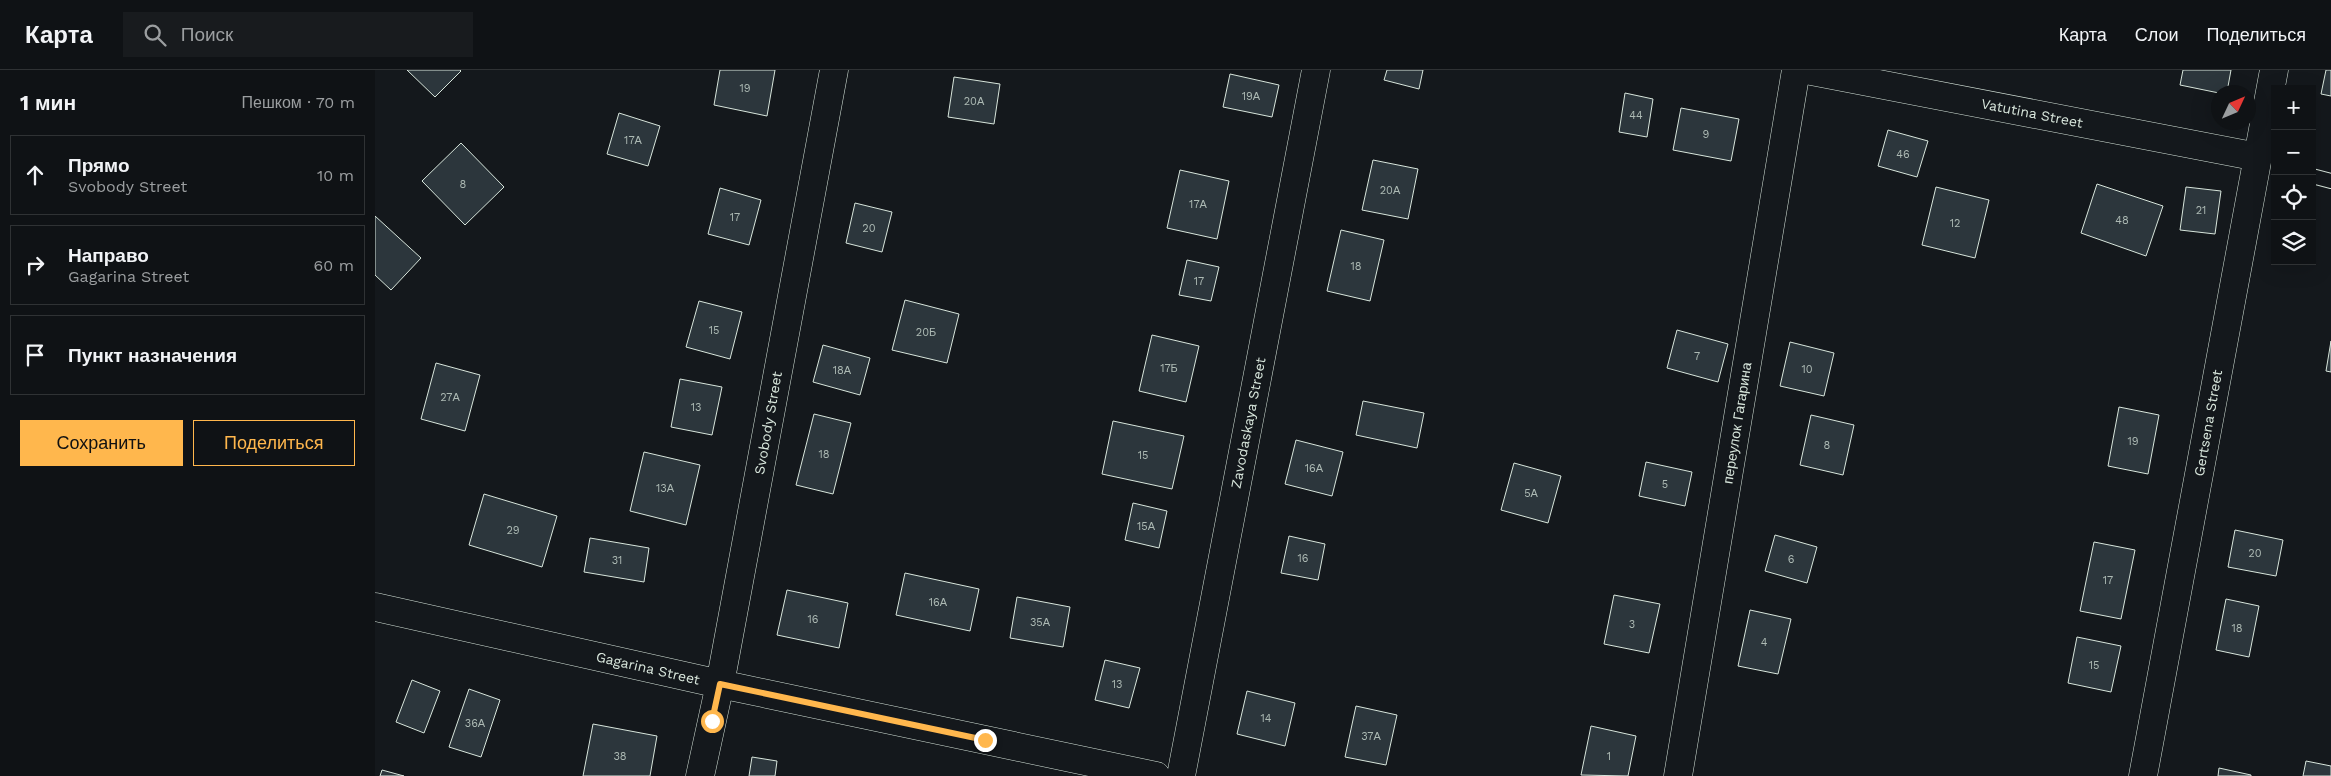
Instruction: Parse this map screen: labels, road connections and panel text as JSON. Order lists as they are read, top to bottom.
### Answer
{
  "streets": {
    "street": [
      "Vatutina Street",
      "Svobody Street",
      "Zavodaskaya Street",
      "переулок Гагарина",
      "Gertsena Street",
      "Gagarina Street"
    ]
  },
  "crossings": [
    ["Vatutina Street", "Gertsena Street"],
    ["Svobody Street", "Gagarina Street"]
  ],
  "house_numbers": [
    "19",
    "19А",
    "20А",
    "44",
    "9",
    "17А",
    "46",
    "8",
    "20А",
    "17А",
    "21",
    "17",
    "48",
    "12",
    "20",
    "18",
    "17",
    "15",
    "20Б",
    "7",
    "17Б",
    "10",
    "18А",
    "27А",
    "13",
    "19",
    "8",
    "18",
    "15",
    "16А",
    "5",
    "13А",
    "5А",
    "15А",
    "29",
    "20",
    "16",
    "6",
    "31",
    "17",
    "16А",
    "16",
    "35А",
    "3",
    "18",
    "4",
    "15",
    "13",
    "14",
    "36А",
    "37А",
    "38",
    "1"
  ],
  "north": "top right",
  "page": {
    "header": "Карта",
    "search": "Поиск",
    "nav": ["Карта", "Слои", "Поделиться"],
    "heading": ["1 мин", "Пешком · 70 m"],
    "map_buttons": ["+", "−"],
    "list": [
      ["Прямо", "Svobody Street", "10 m"],
      ["Направо", "Gagarina Street", "60 m"],
      "Пункт назначения"
    ],
    "buttons": ["Сохранить", "Поделиться"]
  }
}
